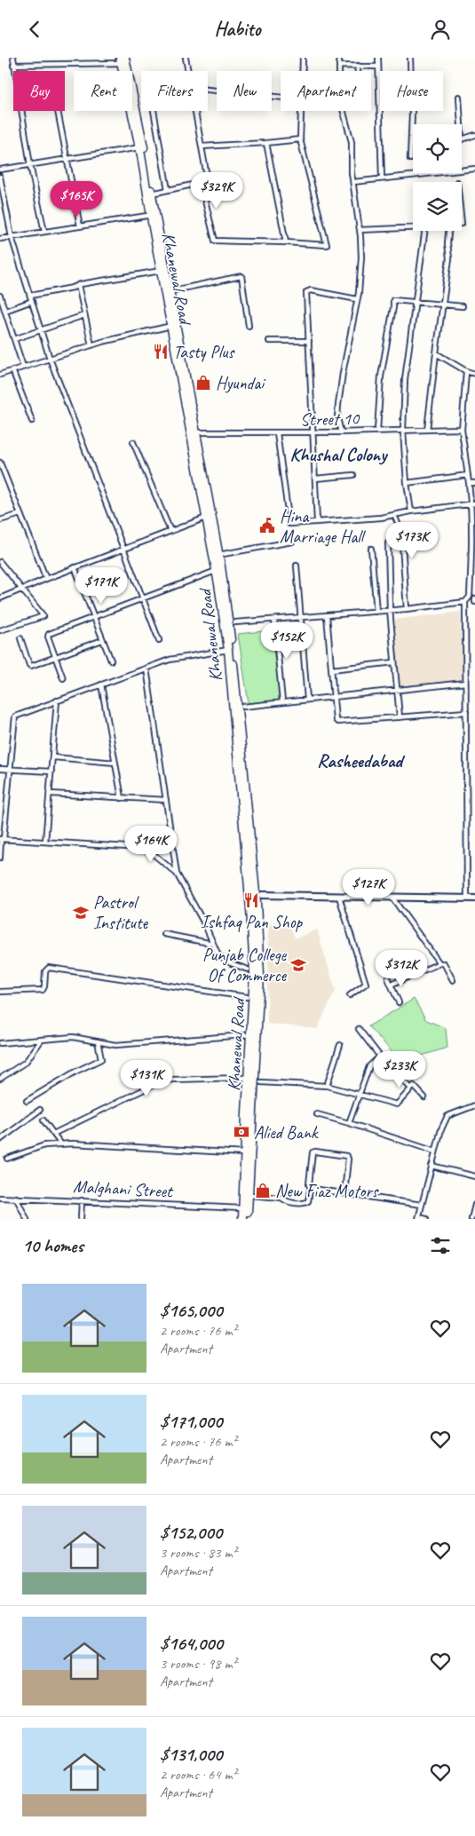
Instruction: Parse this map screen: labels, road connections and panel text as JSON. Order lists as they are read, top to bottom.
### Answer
{
  "streets": {
    "main road": ["Khanewal Road"],
    "street": ["Street 10", "Malghani Street"]
  },
  "crossings": [
    ["Khanewal Road", "Street 10"],
    ["Khanewal Road", "Malghani Street"]
  ],
  "districts": ["Khushal Colony", "Rasheedabad"],
  "places": {
    "restaurant": ["Tasty Plus", "Ishfaq Pan Shop"],
    "shop": ["Hyundai", "New Fiaz Motors"],
    "public building": ["Hina Marriage Hall"],
    "school or university": ["Pastrol Institute", "Punjab College Of Commerce"],
    "bank": ["Alied Bank"]
  },
  "page": {
    "header": "Habito",
    "chip": [
      "Buy",
      "Rent",
      "Filters",
      "New",
      "Apartment",
      "House"
    ],
    "price": [
      "$329K",
      "$165K",
      "$173K",
      "$171K",
      "$152K",
      "$164K",
      "$127K",
      "$312K",
      "$233K",
      "$131K"
    ],
    "heading": "10 homes",
    "list": [
      {
        "name": "$165,000",
        "note": "2 rooms · 76 m² · Apartment"
      },
      {
        "name": "$171,000",
        "note": "2 rooms · 76 m² · Apartment"
      },
      {
        "name": "$152,000",
        "note": "3 rooms · 83 m² · Apartment"
      },
      {
        "name": "$164,000",
        "note": "3 rooms · 98 m² · Apartment"
      },
      {
        "name": "$131,000",
        "note": "2 rooms · 64 m² · Apartment"
      }
    ]
  }
}
